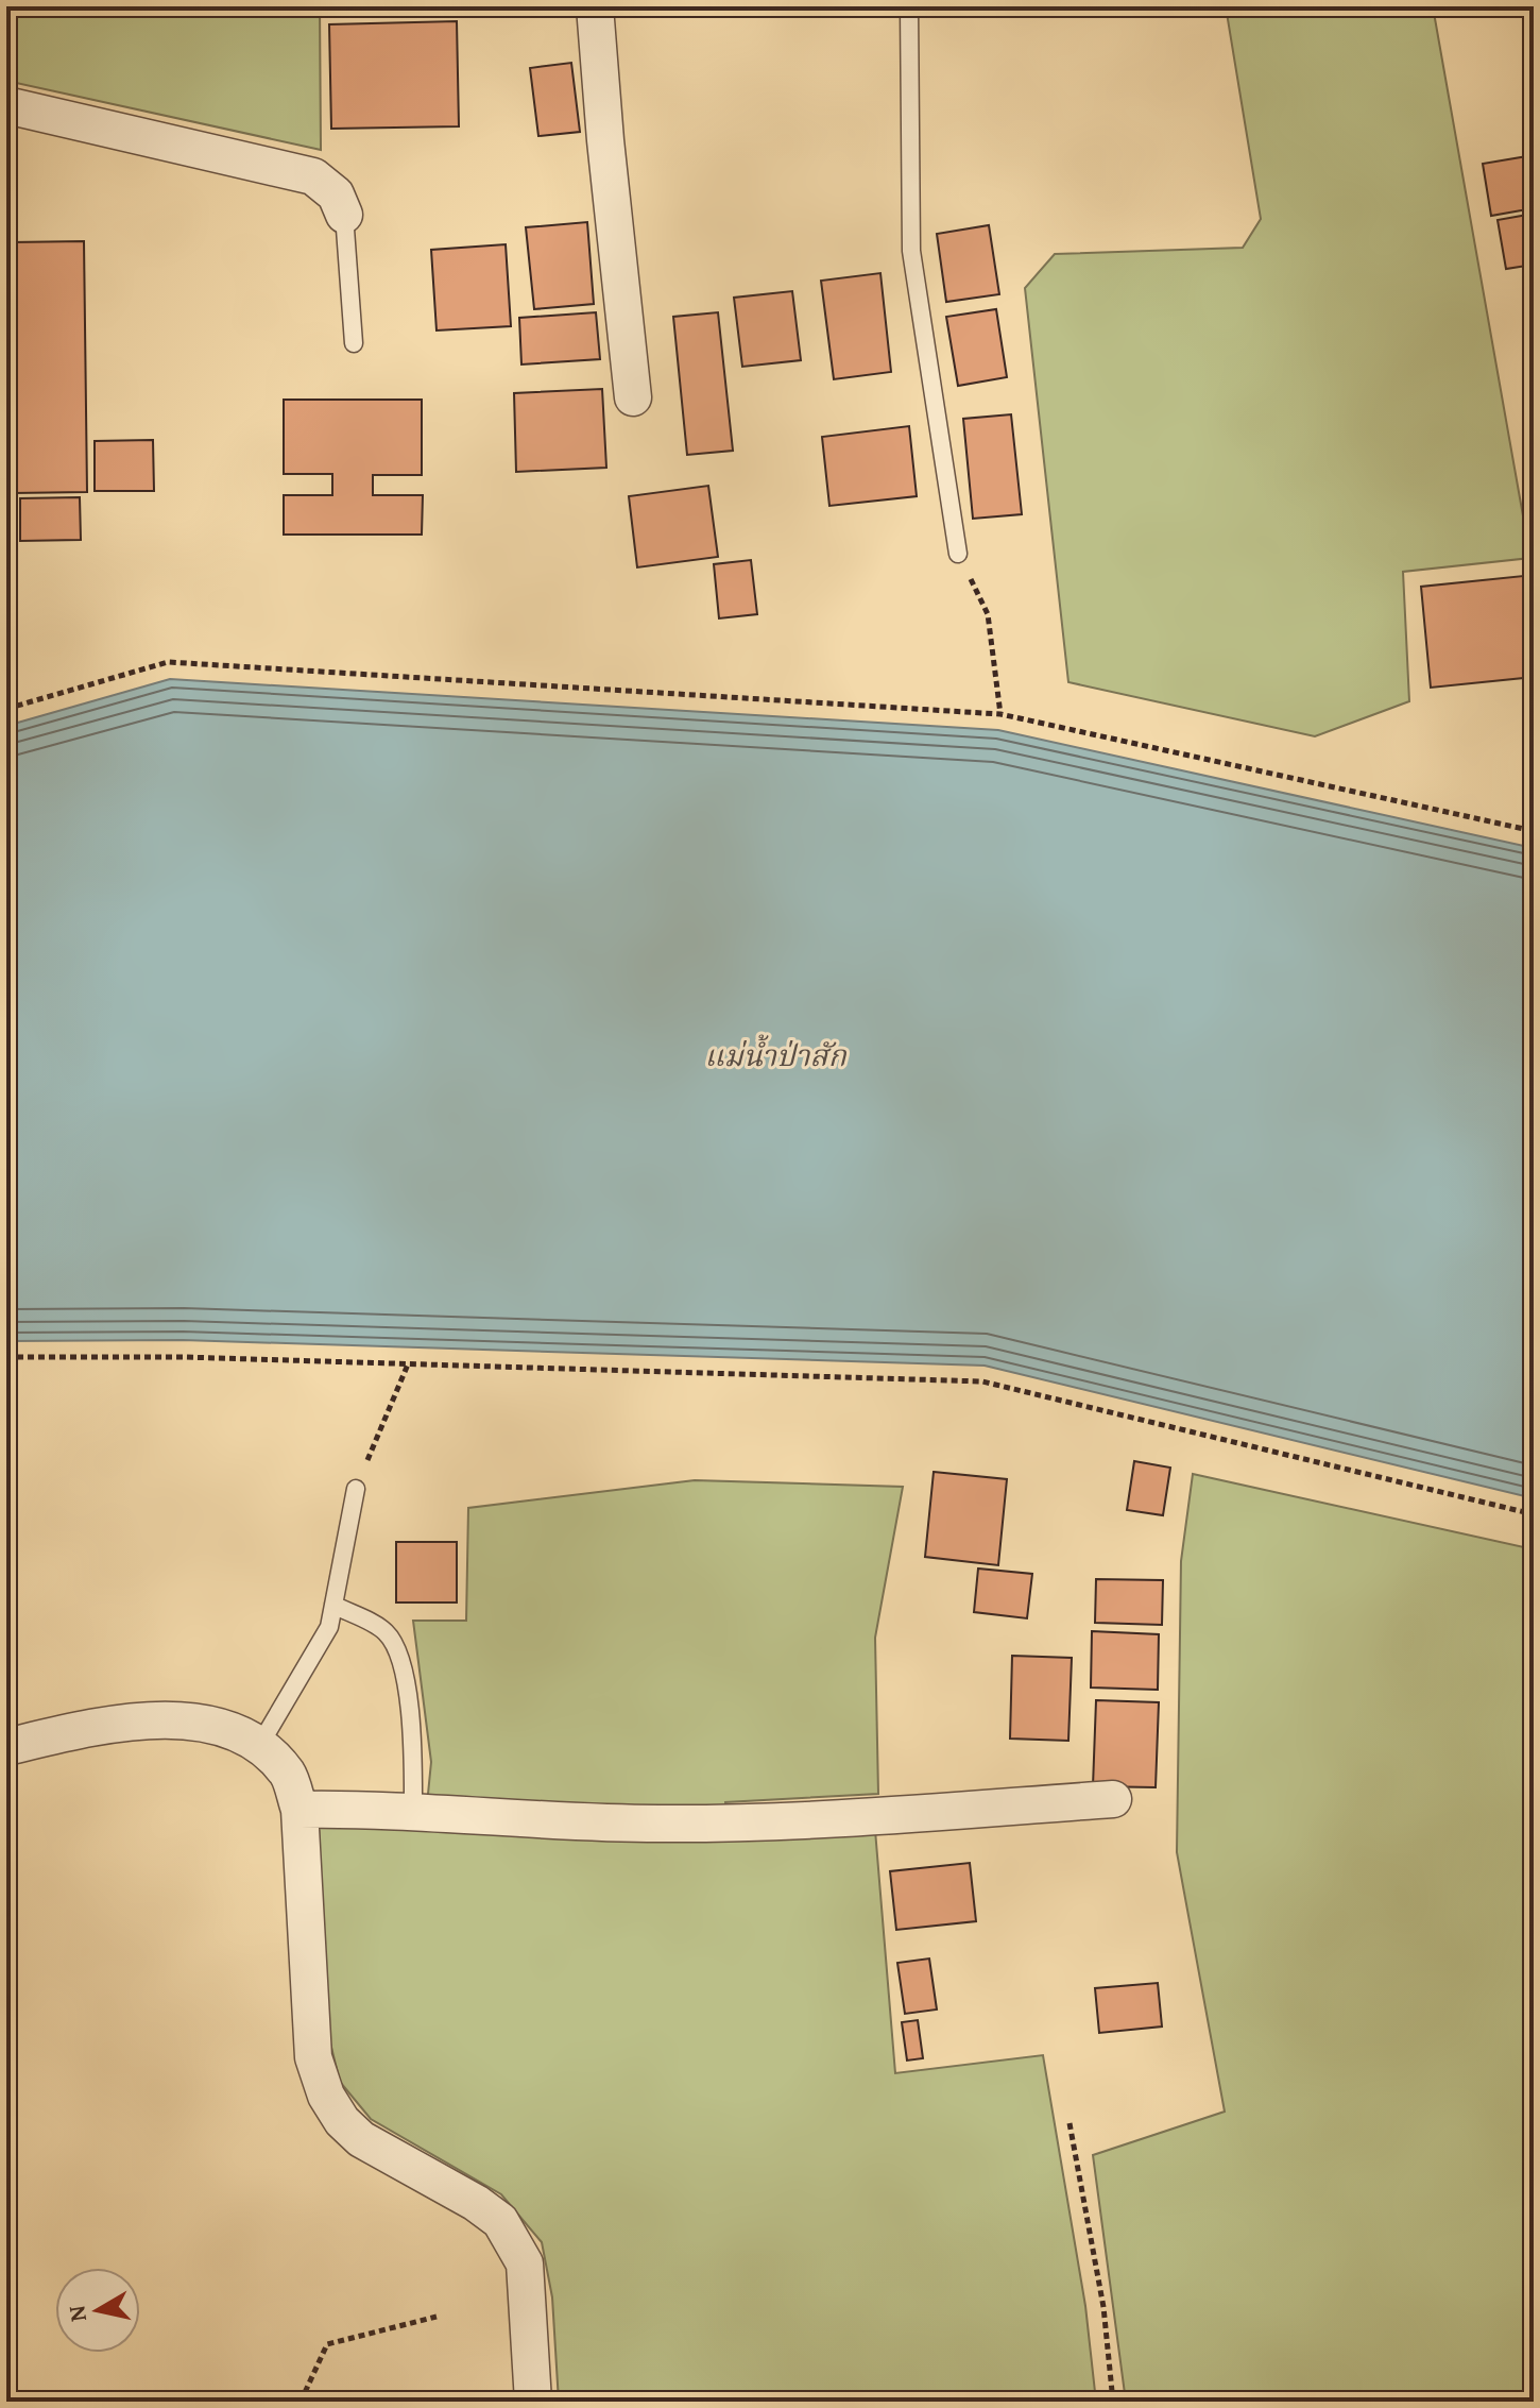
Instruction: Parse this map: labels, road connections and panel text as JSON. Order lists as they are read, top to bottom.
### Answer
{
  "water": ["แม่น้ำป่าสัก"],
  "north": "left"
}
